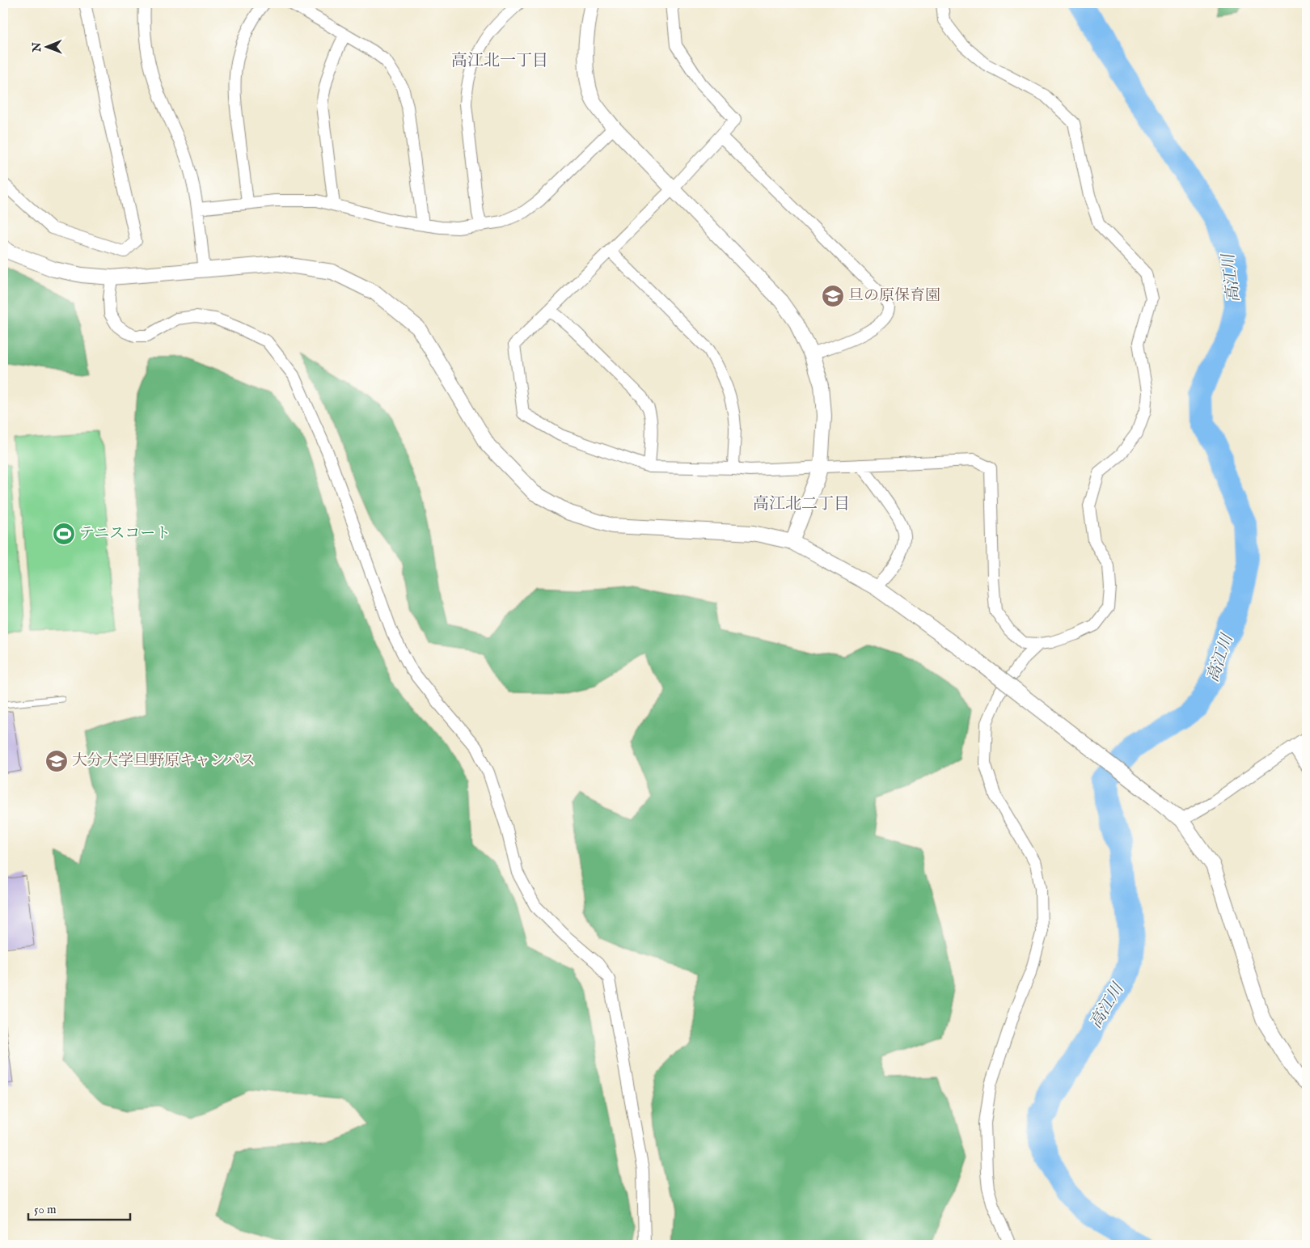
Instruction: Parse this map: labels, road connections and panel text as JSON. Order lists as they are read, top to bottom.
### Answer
{
  "districts": ["高江北一丁目", "高江北二丁目"],
  "water": ["高江川"],
  "places": {
    "school or university": ["旦の原保育園", "大分大学旦野原キャンパス"],
    "sports": ["テニスコート"]
  },
  "scale_bar": "50 m",
  "north": "left"
}
